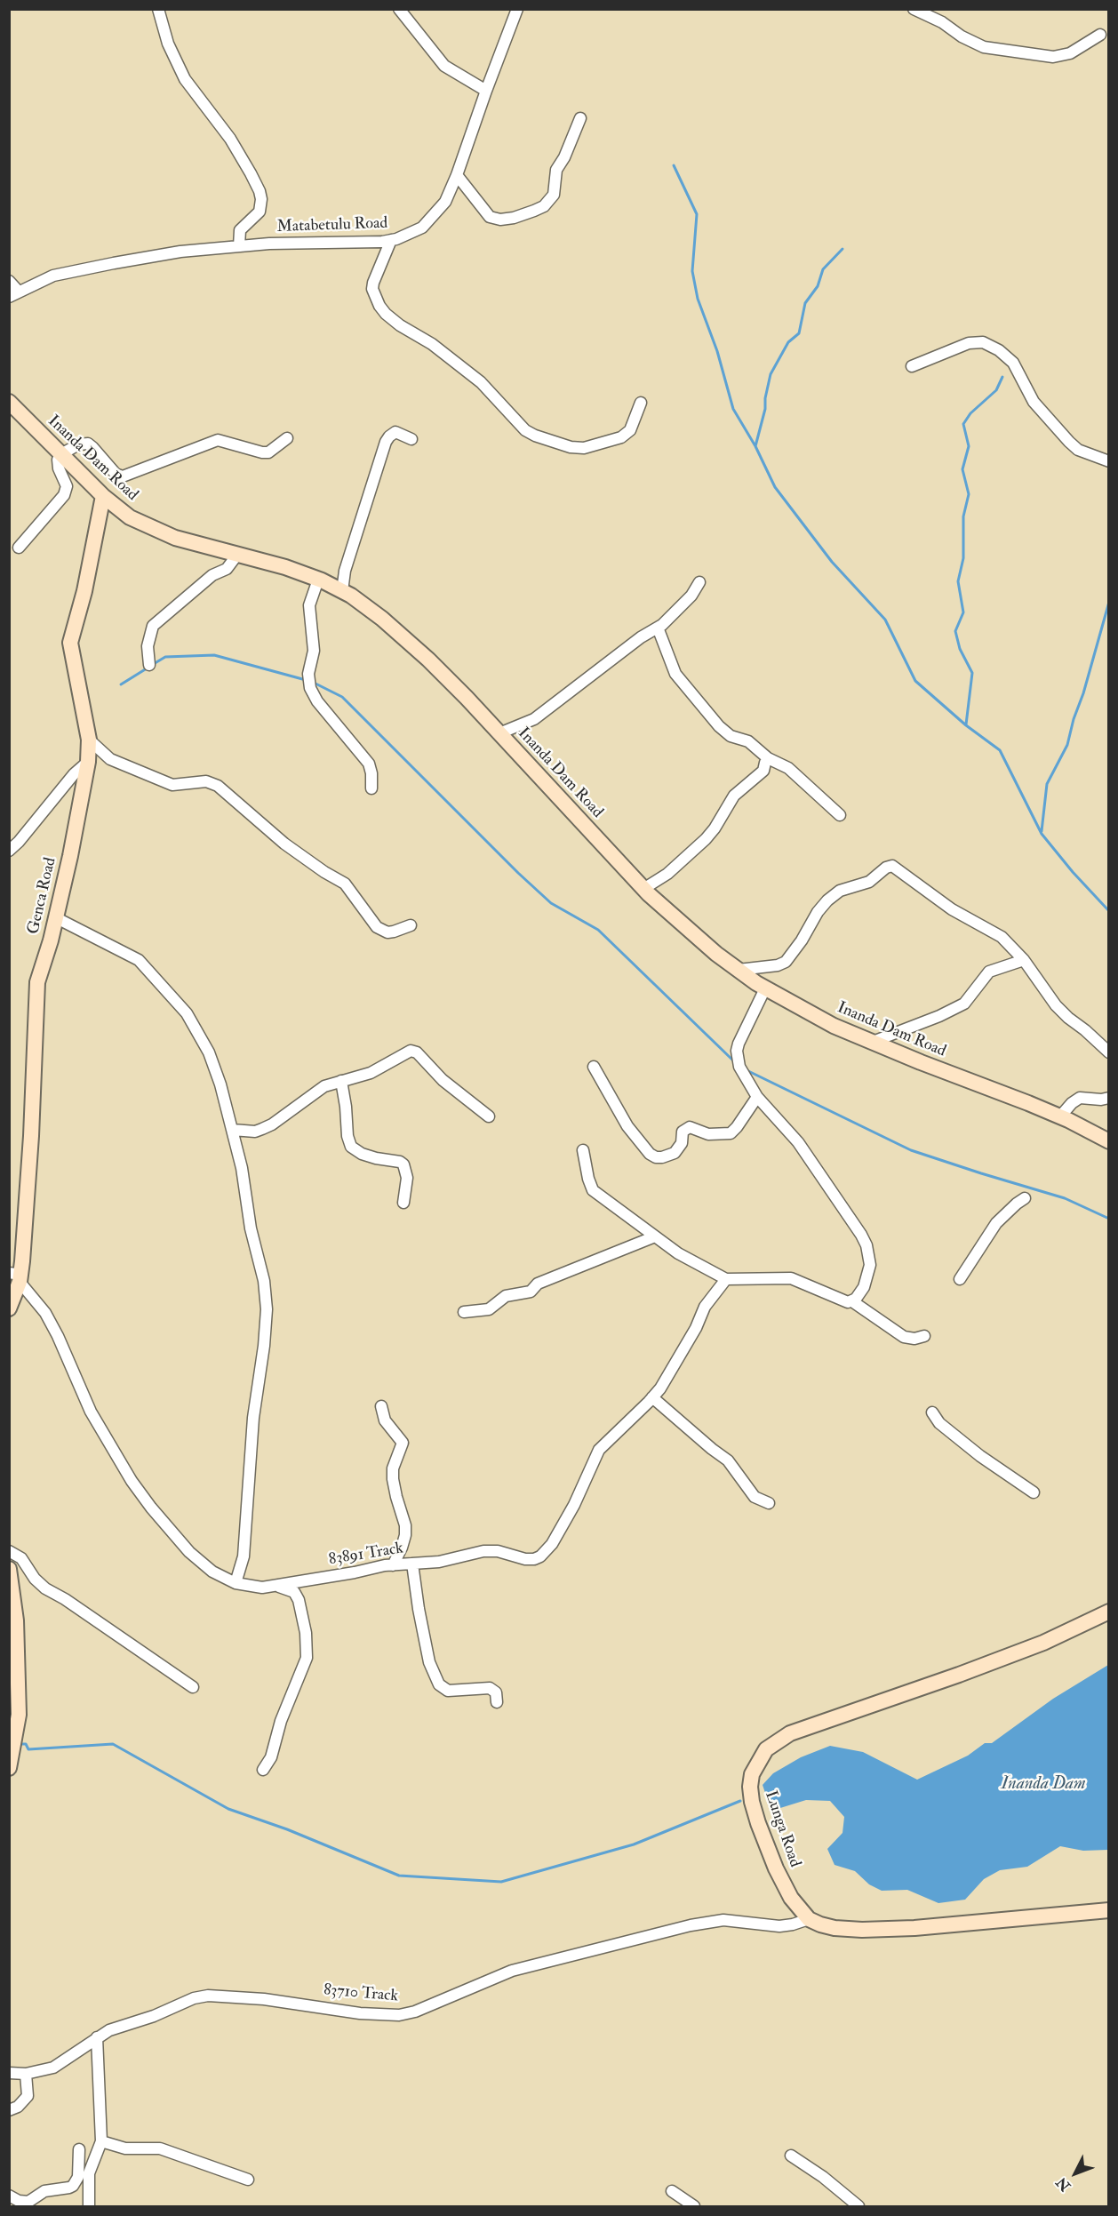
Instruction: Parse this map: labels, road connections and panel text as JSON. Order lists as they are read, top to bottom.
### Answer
{
  "streets": {
    "street": [
      "Matabetulu Road",
      "Inanda Dam Road",
      "Genca Road",
      "83891 Track",
      "Lunga Road",
      "83710 Track"
    ]
  },
  "crossings": [
    ["Inanda Dam Road", "Genca Road"],
    ["Genca Road", "83891 Track"],
    ["Lunga Road", "83710 Track"]
  ],
  "water": ["Inanda Dam"],
  "north": "bottom left"
}
